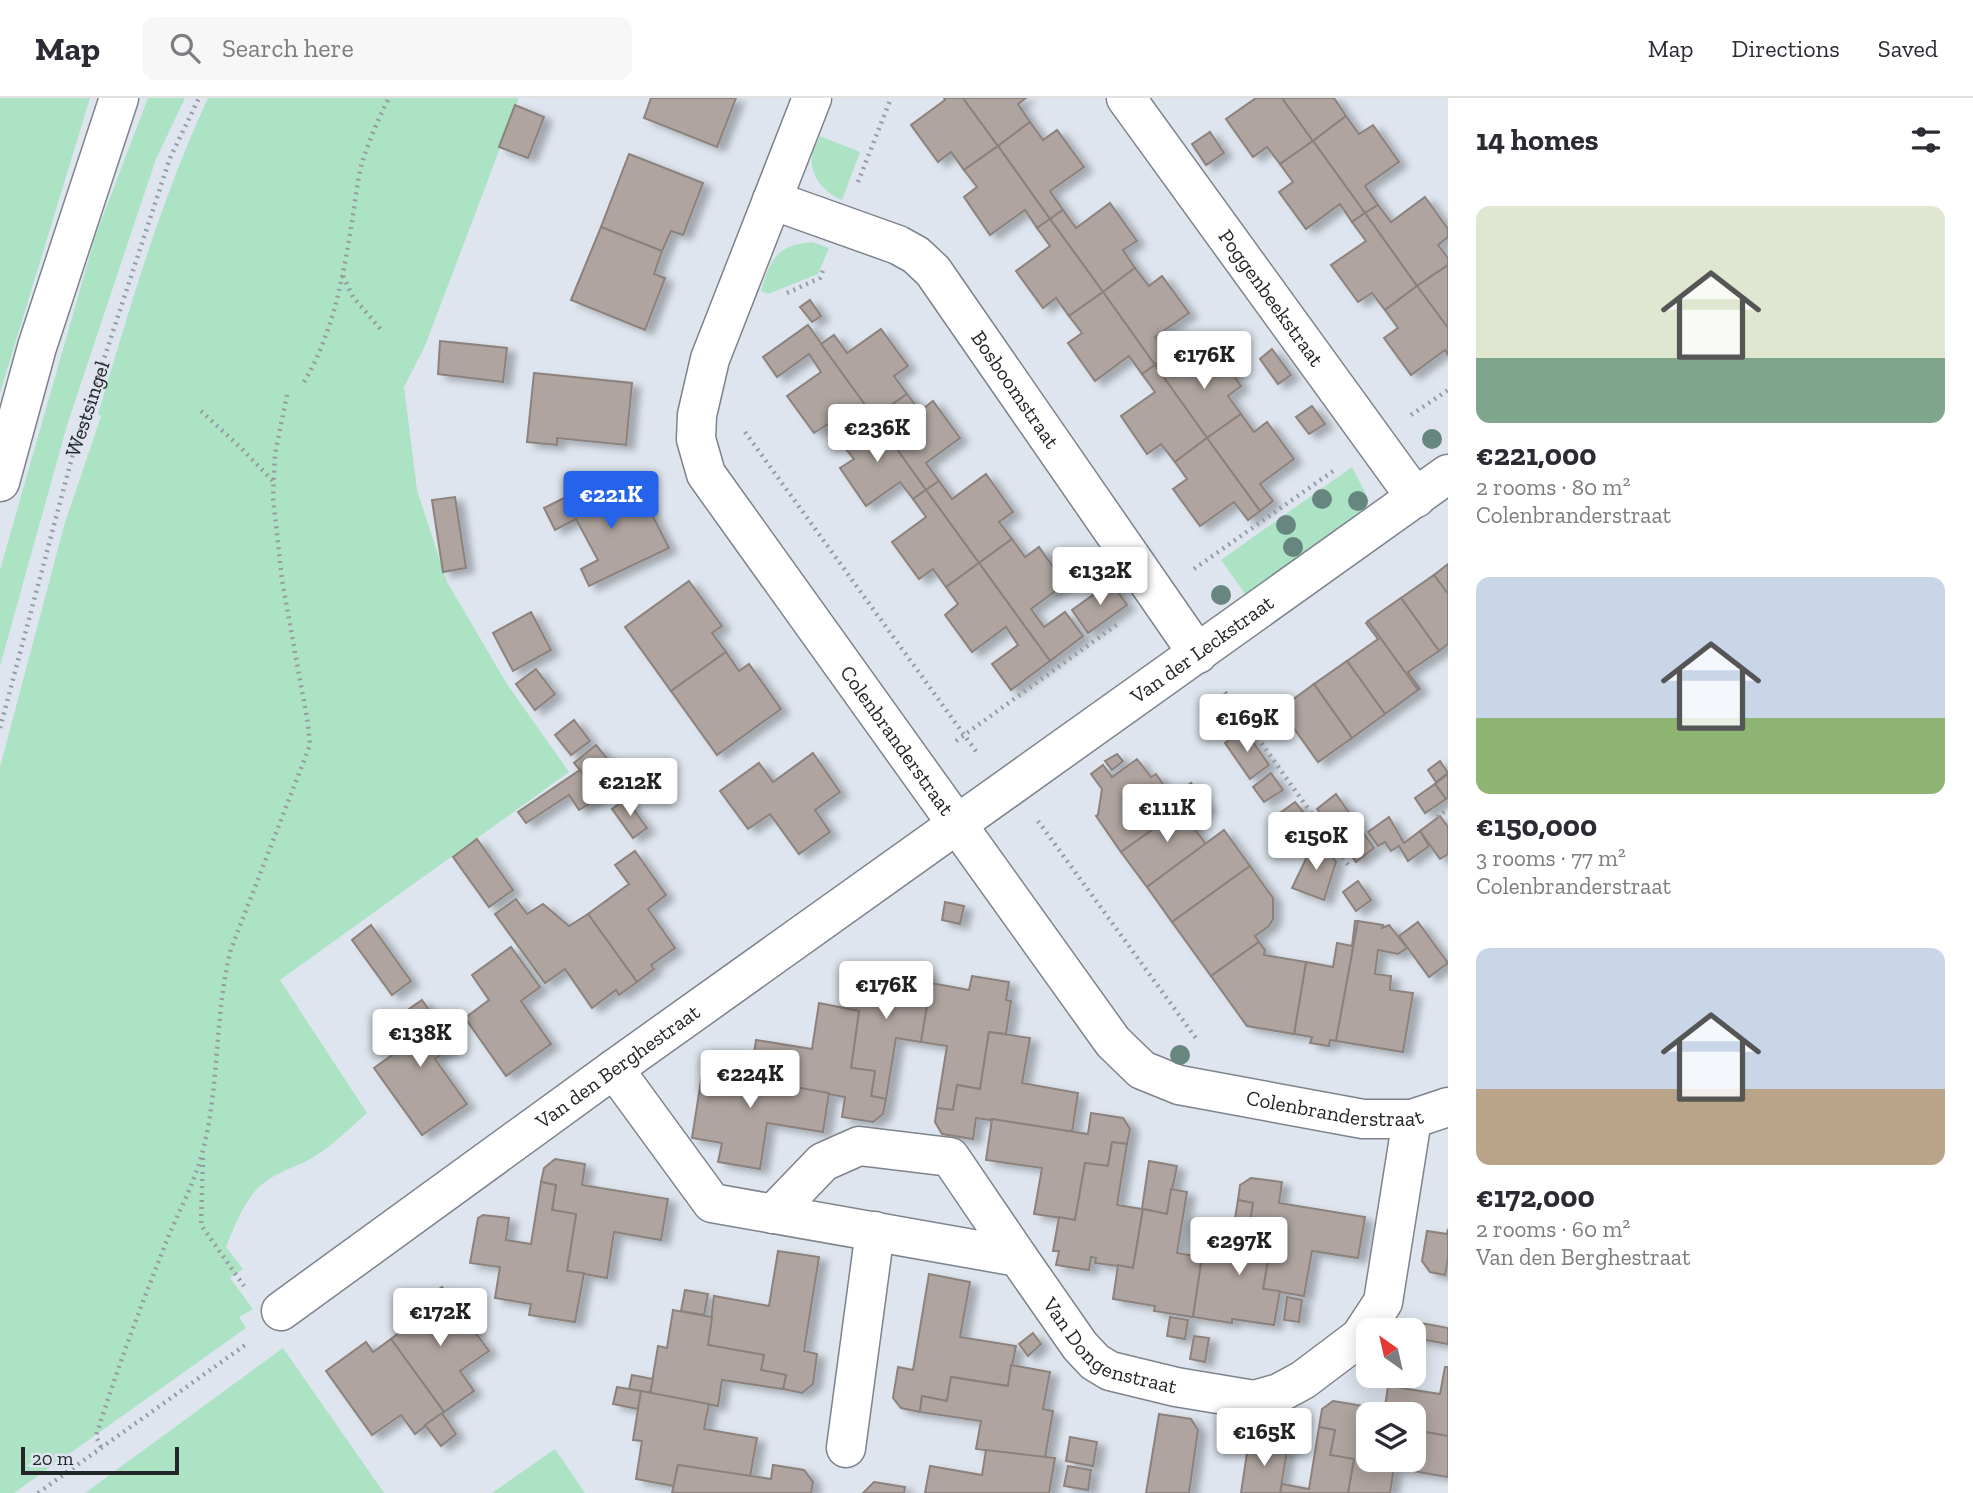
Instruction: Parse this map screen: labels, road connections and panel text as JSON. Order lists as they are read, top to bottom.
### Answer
{
  "streets": {
    "street": [
      "Poggenbeekstraat",
      "Bosboomstraat",
      "Van der Leckstraat",
      "Colenbranderstraat",
      "Van den Berghestraat",
      "Van Dongenstraat"
    ],
    "path": ["Westsingel"]
  },
  "crossings": [
    ["Poggenbeekstraat", "Van der Leckstraat"],
    ["Bosboomstraat", "Van der Leckstraat"],
    ["Bosboomstraat", "Colenbranderstraat"],
    ["Van der Leckstraat", "Colenbranderstraat"],
    ["Van der Leckstraat", "Van den Berghestraat"],
    ["Colenbranderstraat", "Van den Berghestraat"],
    ["Colenbranderstraat", "Van Dongenstraat"]
  ],
  "scale_bar": "20 m",
  "north": "top left",
  "page": {
    "header": "Map",
    "search": "Search here",
    "nav": ["Map", "Directions", "Saved"],
    "heading": "14 homes",
    "list": [
      {
        "name": "€221,000",
        "note": "2 rooms · 80 m² · Colenbranderstraat"
      },
      {
        "name": "€150,000",
        "note": "3 rooms · 77 m² · Colenbranderstraat"
      },
      {
        "name": "€172,000",
        "note": "2 rooms · 60 m² · Van den Berghestraat"
      }
    ],
    "price": [
      "€176K",
      "€236K",
      "€221K",
      "€132K",
      "€169K",
      "€212K",
      "€111K",
      "€150K",
      "€176K",
      "€138K",
      "€224K",
      "€297K",
      "€172K",
      "€165K"
    ],
    "scale": "20 m"
  }
}
